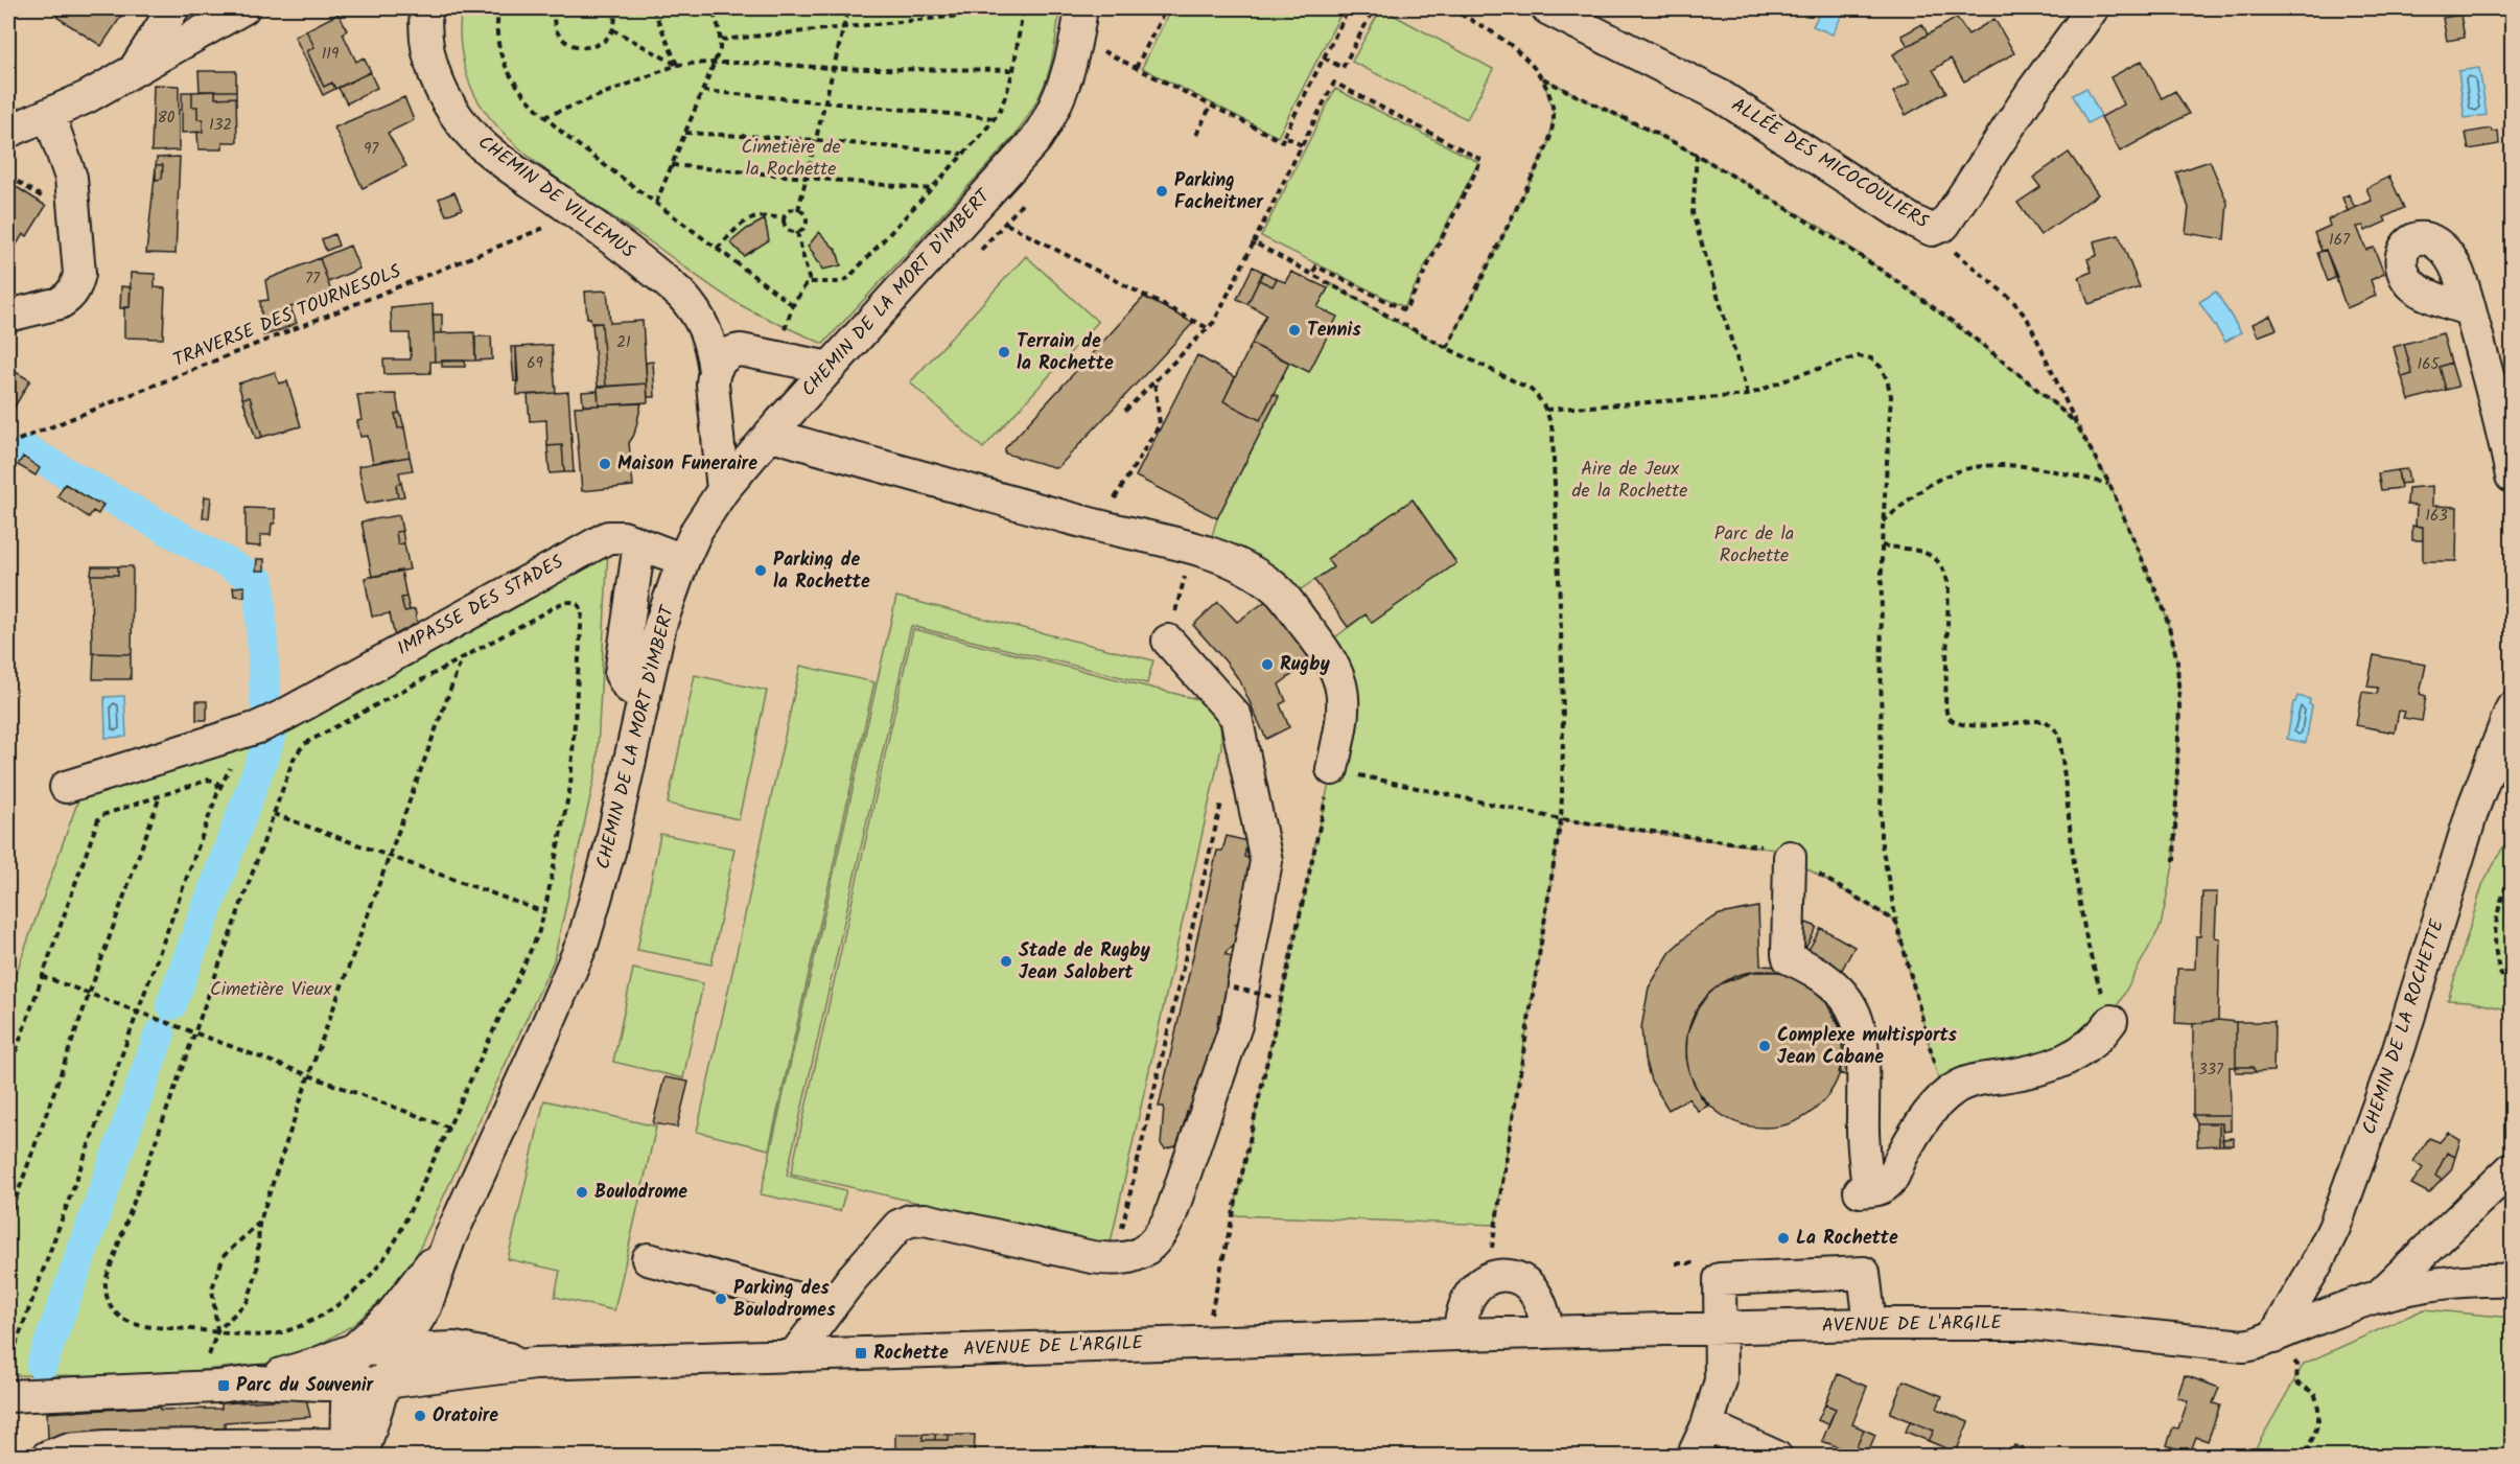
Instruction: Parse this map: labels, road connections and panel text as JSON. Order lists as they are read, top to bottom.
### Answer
{
  "streets": {
    "street": [
      "ALLÉE DES MICOCOULIERS",
      "CHEMIN DE VILLEMUS",
      "CHEMIN DE LA MORT D'IMBERT",
      "IMPASSE DES STADES",
      "CHEMIN DE LA ROCHETTE",
      "AVENUE DE L'ARGILE"
    ],
    "path": ["TRAVERSE DES TOURNESOLS"]
  },
  "crossings": [
    ["CHEMIN DE VILLEMUS", "CHEMIN DE LA MORT D'IMBERT"],
    ["CHEMIN DE VILLEMUS", "TRAVERSE DES TOURNESOLS"],
    ["CHEMIN DE LA MORT D'IMBERT", "IMPASSE DES STADES"],
    ["CHEMIN DE LA MORT D'IMBERT", "AVENUE DE L'ARGILE"],
    ["CHEMIN DE LA ROCHETTE", "AVENUE DE L'ARGILE"]
  ],
  "parks": [
    "Cimetière de la Rochette",
    "Aire de Jeux de la Rochette",
    "Parc de la Rochette",
    "Cimetière Vieux"
  ],
  "places": {
    "other": [
      "Parking Facheitner",
      "Tennis",
      "Terrain de la Rochette",
      "Maison Funeraire",
      "Parking de la Rochette",
      "Rugby",
      "Stade de Rugby Jean Salobert",
      "Complexe multisports Jean Cabane",
      "Boulodrome",
      "La Rochette",
      "Parking des Boulodromes",
      "Oratoire"
    ],
    "transit": ["Rochette", "Parc du Souvenir"]
  },
  "house_numbers": [
    "119",
    "80",
    "132",
    "97",
    "167",
    "77",
    "21",
    "69",
    "165",
    "163",
    "337"
  ]
}
